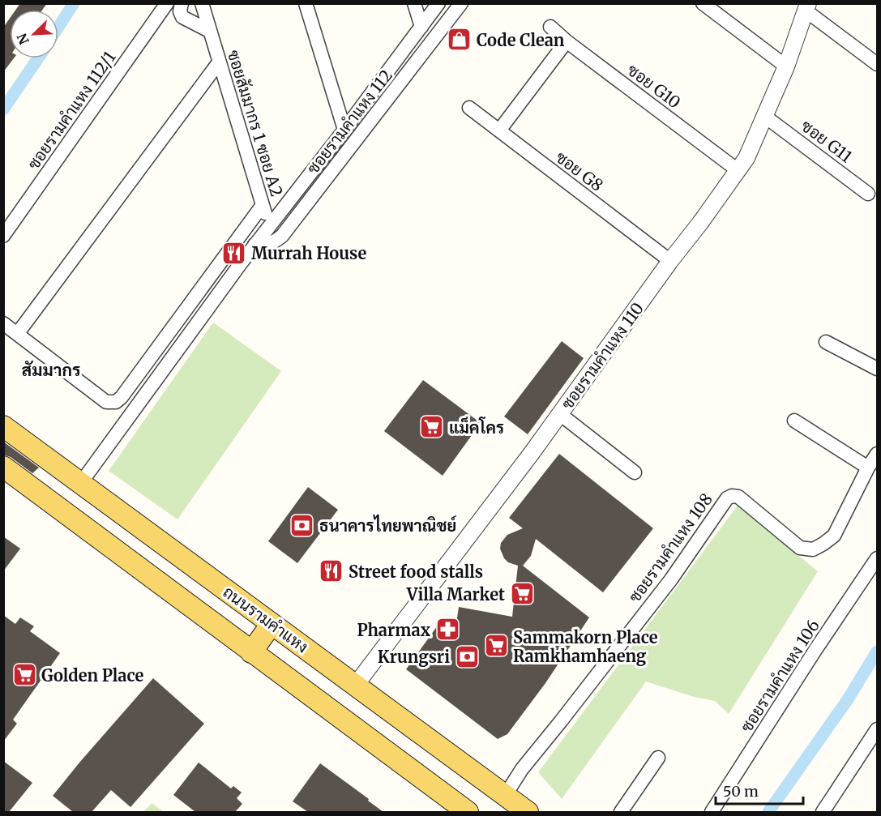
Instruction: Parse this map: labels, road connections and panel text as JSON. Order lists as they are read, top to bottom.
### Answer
{
  "streets": {
    "main road": ["ถนนรามคำแหง"],
    "street": [
      "ซอย G10",
      "ซอยรามคำแหง 112/1",
      "ซอยรามคำแหง 112",
      "ซอยสัมมากร 1 ซอย A2",
      "ซอย G11",
      "ซอย G8",
      "ซอยรามคำแหง 110",
      "ซอยรามคำแหง 108",
      "ซอยรามคําแหง 106"
    ]
  },
  "crossings": [
    ["ซอย G10", "ซอยรามคำแหง 110"],
    ["ซอยรามคำแหง 112", "ซอยสัมมากร 1 ซอย A2"],
    ["ซอยรามคำแหง 112", "ถนนรามคำแหง"],
    ["ซอย G11", "ซอยรามคำแหง 110"],
    ["ซอย G8", "ซอยรามคำแหง 110"],
    ["ซอยรามคำแหง 110", "ถนนรามคำแหง"],
    ["ซอยรามคำแหง 108", "ถนนรามคำแหง"]
  ],
  "districts": ["สัมมากร"],
  "places": {
    "shop": ["Code Clean"],
    "restaurant": ["Murrah House", "Street food stalls"],
    "supermarket": [
      "แม็คโคร",
      "Villa Market",
      "Sammakorn Place Ramkhamhaeng",
      "Golden Place"
    ],
    "bank": ["ธนาคารไทยพาณิชย์", "Krungsri"],
    "pharmacy": ["Pharmax"]
  },
  "scale_bar": "50 m",
  "north": "bottom left"
}
